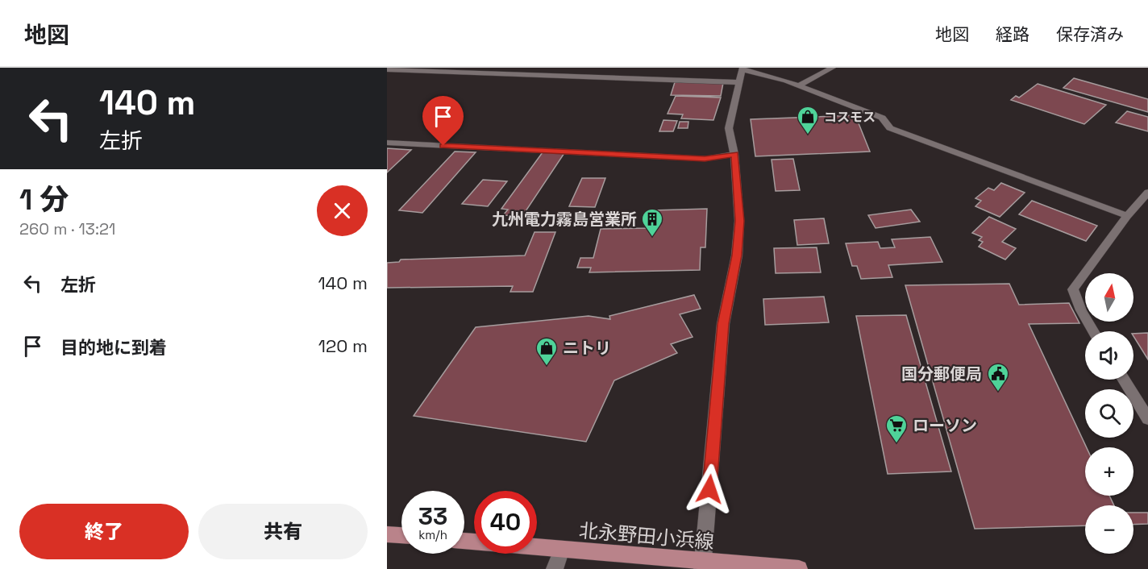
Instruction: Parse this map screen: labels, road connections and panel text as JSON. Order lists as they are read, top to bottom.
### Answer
{
  "streets": {
    "main road": ["北永野田小浜線"]
  },
  "places": {
    "shop": ["コスモス", "ニトリ"],
    "building": ["九州電力霧島営業所"],
    "public building": ["国分郵便局"],
    "supermarket": ["ローソン"]
  },
  "north": "top",
  "page": {
    "header": "地図",
    "nav": ["地図", "経路", "保存済み"],
    "turn": ["140 m", "左折"],
    "heading": ["1 分", "260 m · 13:21"],
    "list": [
      {
        "name": "左折",
        "value": "140 m"
      },
      {
        "name": "目的地に到着",
        "value": "120 m"
      }
    ],
    "map_buttons": ["+", "−"],
    "speed": "33 km/h",
    "limit": "40",
    "buttons": ["終了", "共有"]
  }
}
